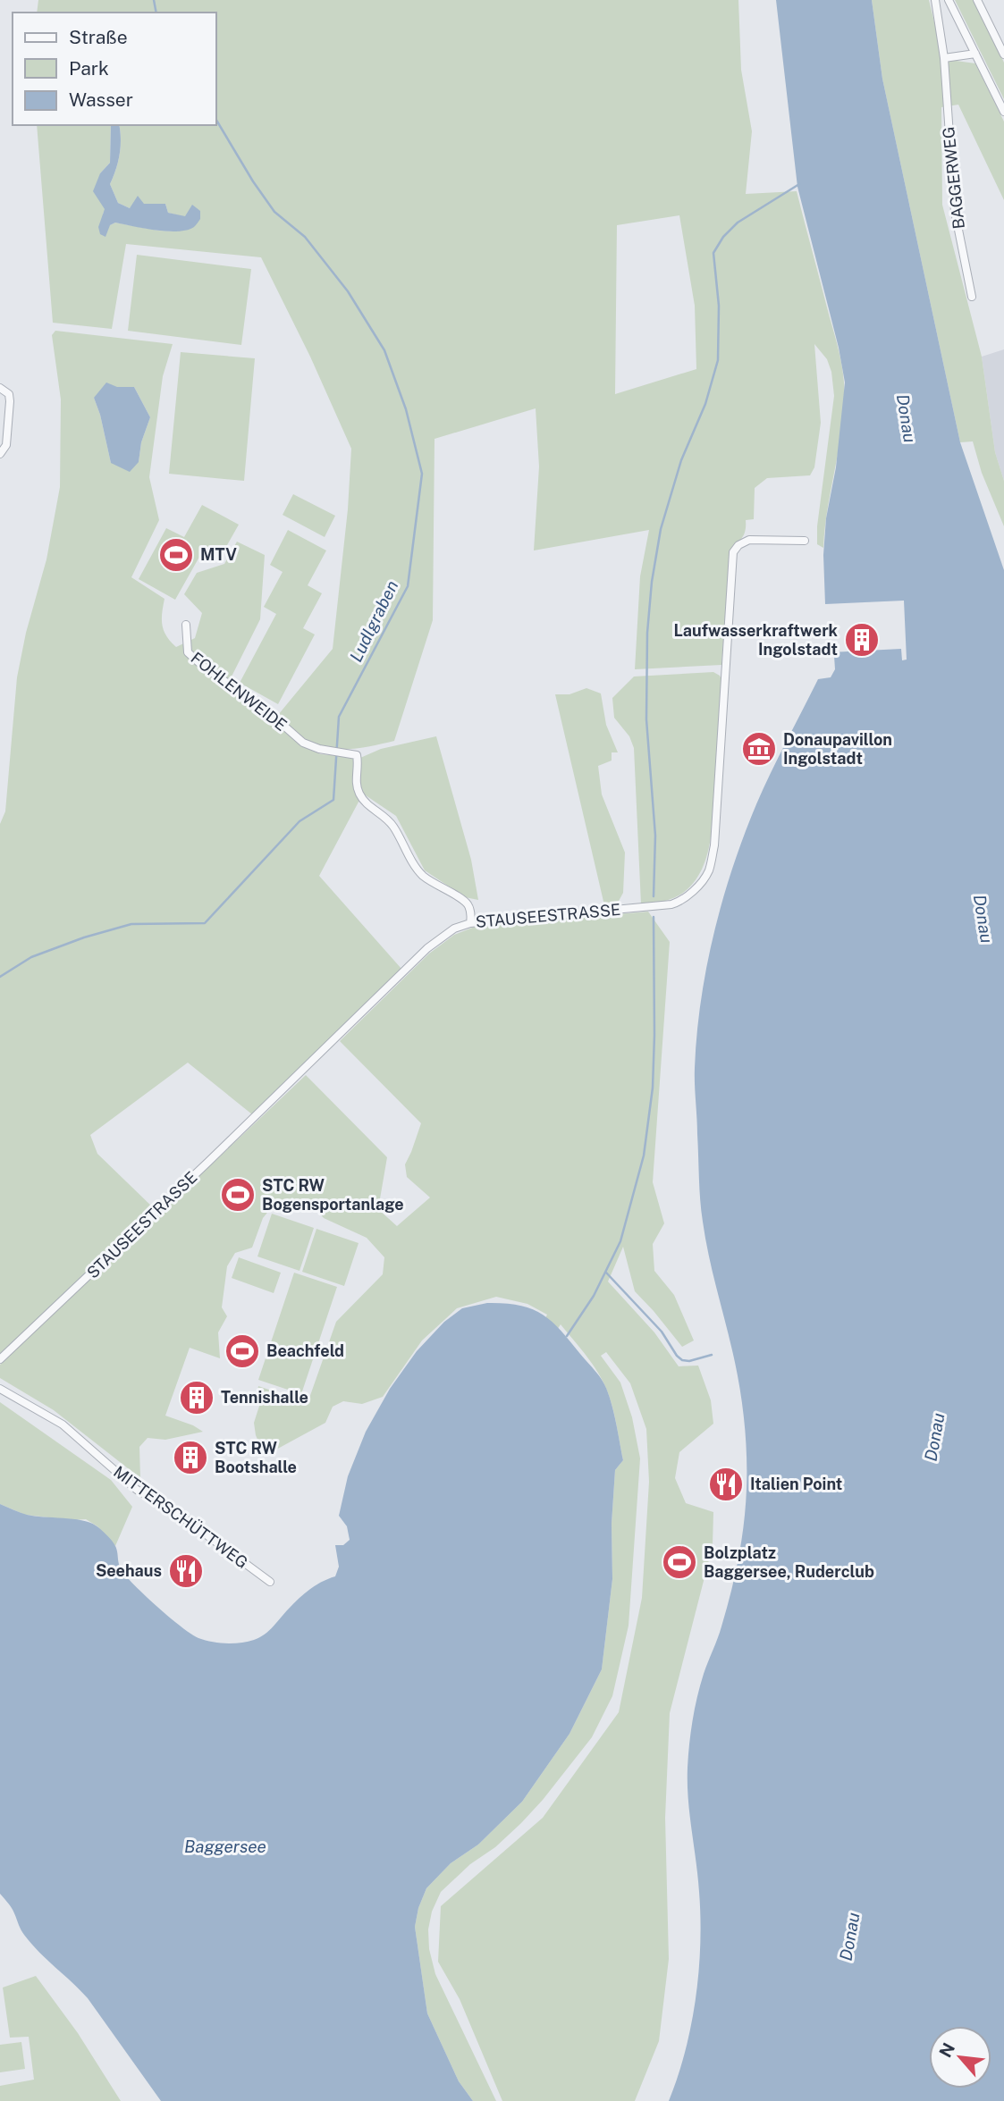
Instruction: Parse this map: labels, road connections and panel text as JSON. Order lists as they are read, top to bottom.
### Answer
{
  "streets": {
    "street": [
      "BAGGERWEG",
      "FOHLENWEIDE",
      "STAUSEESTRASSE",
      "MITTERSCHÜTTWEG"
    ]
  },
  "crossings": [
    ["FOHLENWEIDE", "STAUSEESTRASSE"]
  ],
  "water": ["Donau", "Ludlgraben", "Baggersee"],
  "places": {
    "sports": [
      "MTV",
      "STC RW Bogensportanlage",
      "Beachfeld",
      "Bolzplatz Baggersee, Ruderclub"
    ],
    "building": ["Laufwasserkraftwerk Ingolstadt", "Tennishalle", "STC RW Bootshalle"],
    "museum": ["Donaupavillon Ingolstadt"],
    "restaurant": ["Italien Point", "Seehaus"]
  },
  "legend": ["Straße", "Park", "Wasser"],
  "north": "top left"
}
